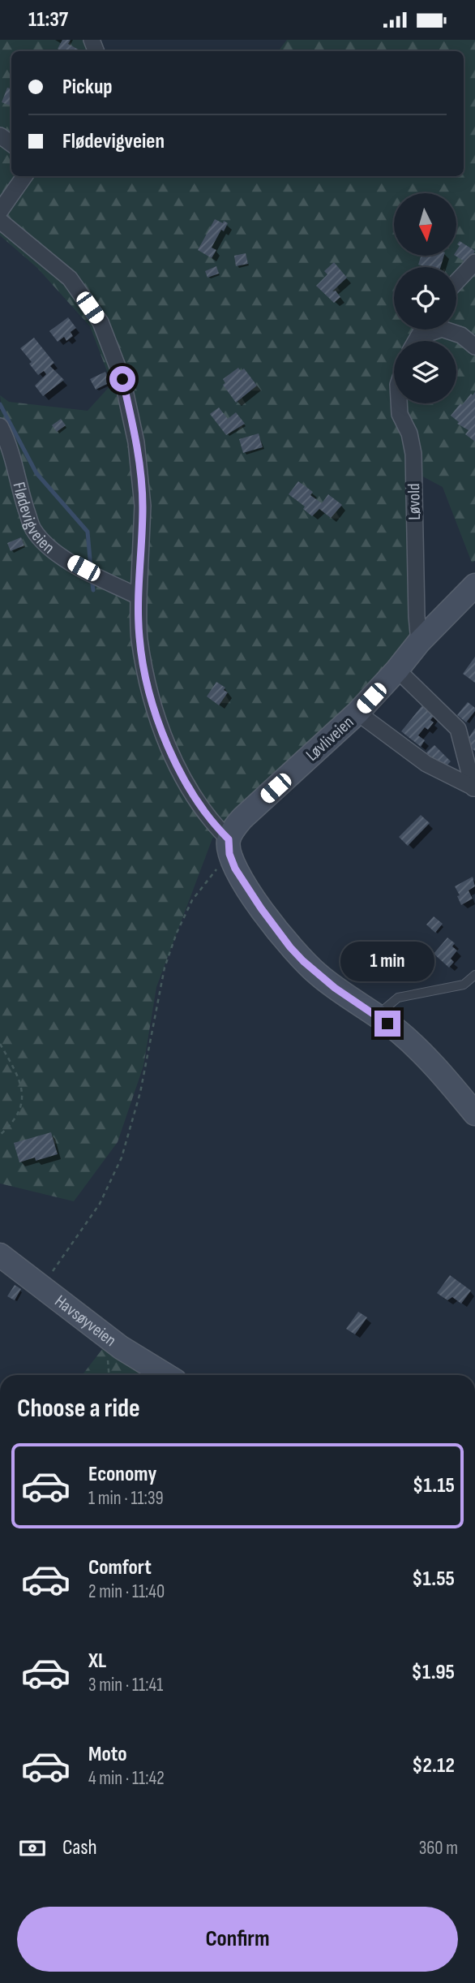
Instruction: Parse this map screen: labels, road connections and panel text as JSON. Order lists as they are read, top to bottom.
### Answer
{
  "streets": {
    "main road": ["Løvliveien", "Havsøyveien"],
    "street": ["Løvold", "Flødevigveien"]
  },
  "crossings": [
    ["Løvold", "Løvliveien"]
  ],
  "north": "bottom",
  "page": {
    "status": "11:37",
    "banner": ["Pickup", "Flødevigveien"],
    "bubble": "1 min",
    "heading": "Choose a ride",
    "list": [
      {
        "name": "Economy",
        "note": "1 min · 11:39",
        "value": "$1.15"
      },
      {
        "name": "Comfort",
        "note": "2 min · 11:40",
        "value": "$1.55"
      },
      {
        "name": "XL",
        "note": "3 min · 11:41",
        "value": "$1.95"
      },
      {
        "name": "Moto",
        "note": "4 min · 11:42",
        "value": "$2.12"
      }
    ],
    "pay": ["Cash", "360 m"],
    "buttons": "Confirm"
  }
}
